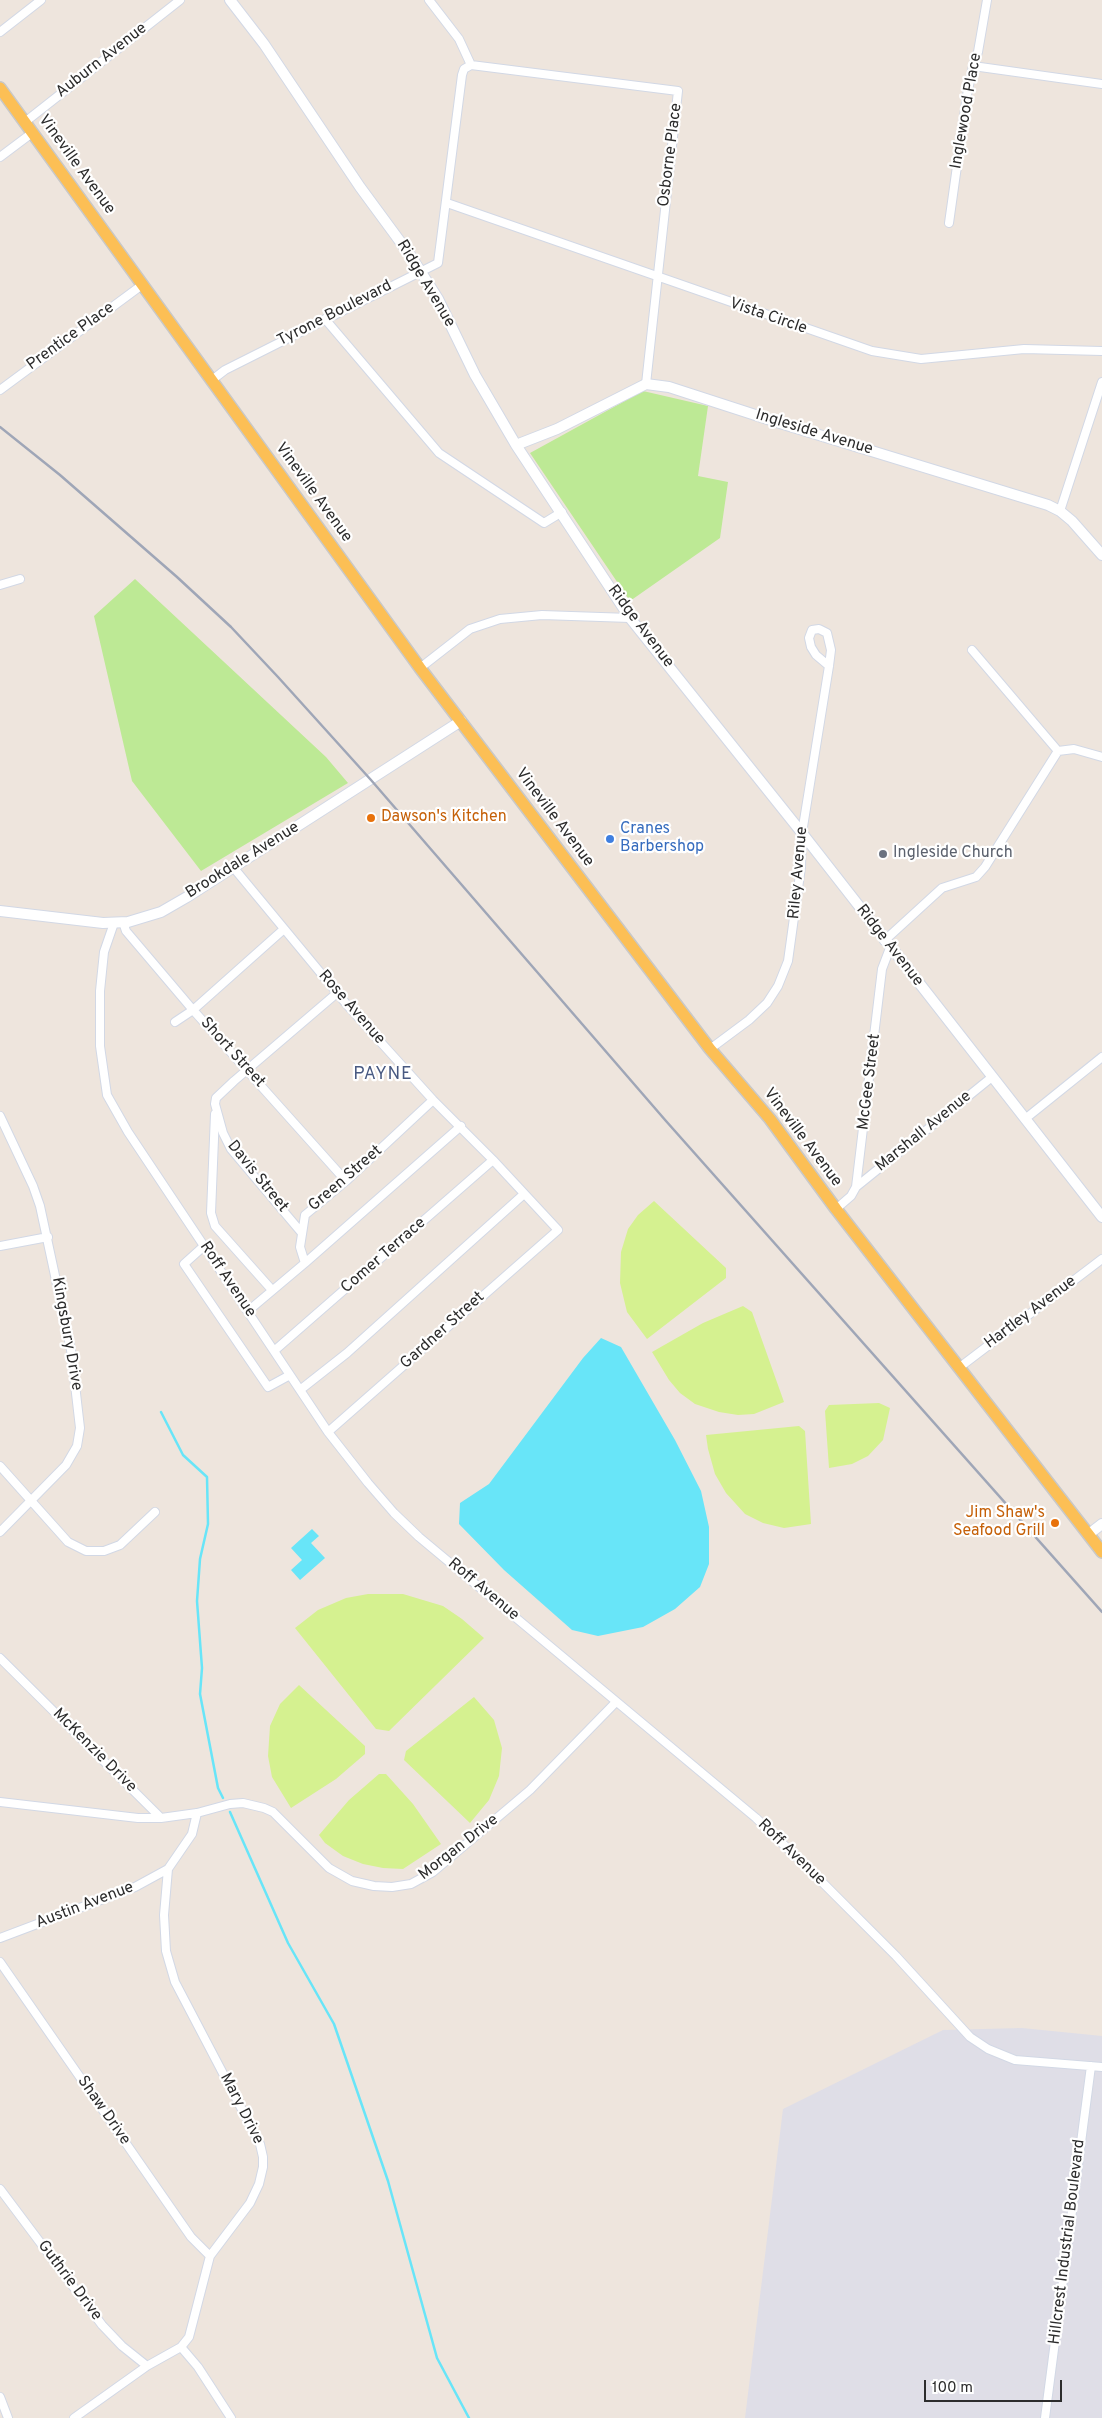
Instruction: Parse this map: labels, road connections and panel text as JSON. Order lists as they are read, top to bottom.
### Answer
{
  "streets": {
    "main road": ["Vineville Avenue"],
    "street": [
      "Auburn Avenue",
      "Inglewood Place",
      "Osborne Place",
      "Ridge Avenue",
      "Tyrone Boulevard",
      "Vista Circle",
      "Prentice Place",
      "Ingleside Avenue",
      "Brookdale Avenue",
      "Riley Avenue",
      "Rose Avenue",
      "Short Street",
      "McGee Street",
      "Marshall Avenue",
      "Davis Street",
      "Green Street",
      "Comer Terrace",
      "Roff Avenue",
      "Hartley Avenue",
      "Gardner Street",
      "Kingsbury Drive",
      "McKenzie Drive",
      "Morgan Drive",
      "Austin Avenue",
      "Mary Drive",
      "Shaw Drive",
      "Hillcrest Industrial Boulevard",
      "Guthrie Drive"
    ]
  },
  "crossings": [
    ["Auburn Avenue", "Vineville Avenue"],
    ["Osborne Place", "Tyrone Boulevard"],
    ["Osborne Place", "Vista Circle"],
    ["Osborne Place", "Ingleside Avenue"],
    ["Vineville Avenue", "Tyrone Boulevard"],
    ["Vineville Avenue", "Prentice Place"],
    ["Vineville Avenue", "Brookdale Avenue"],
    ["Vineville Avenue", "Riley Avenue"],
    ["Vineville Avenue", "Hartley Avenue"],
    ["Ridge Avenue", "Tyrone Boulevard"],
    ["Ridge Avenue", "Riley Avenue"],
    ["Ridge Avenue", "McGee Street"],
    ["Ridge Avenue", "Marshall Avenue"],
    ["Tyrone Boulevard", "Vista Circle"],
    ["Brookdale Avenue", "Rose Avenue"],
    ["Brookdale Avenue", "Short Street"],
    ["Brookdale Avenue", "Roff Avenue"],
    ["Rose Avenue", "Green Street"],
    ["Rose Avenue", "Comer Terrace"],
    ["Rose Avenue", "Gardner Street"],
    ["Short Street", "Green Street"],
    ["Short Street", "Roff Avenue"],
    ["McGee Street", "Marshall Avenue"],
    ["Davis Street", "Green Street"],
    ["Comer Terrace", "Roff Avenue"],
    ["Roff Avenue", "Gardner Street"],
    ["Roff Avenue", "Morgan Drive"],
    ["Roff Avenue", "Hillcrest Industrial Boulevard"],
    ["Austin Avenue", "Mary Drive"],
    ["Mary Drive", "Shaw Drive"]
  ],
  "districts": ["PAYNE"],
  "places": [
    "Dawson's Kitchen",
    "Cranes Barbershop",
    "Ingleside Church",
    "Jim Shaw's Seafood Grill"
  ],
  "scale_bar": "100 m"
}
